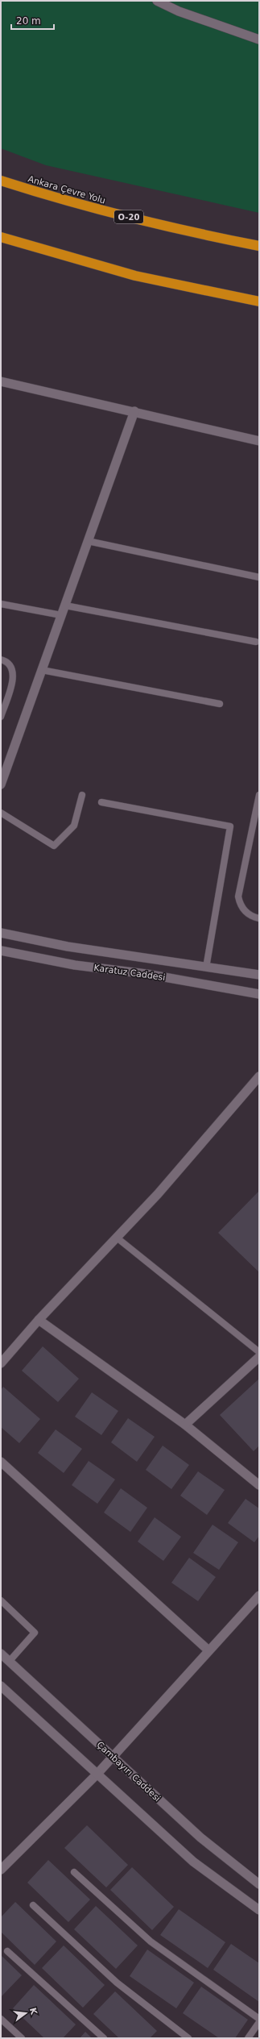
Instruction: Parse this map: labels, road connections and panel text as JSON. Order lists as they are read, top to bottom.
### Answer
{
  "streets": {
    "highway": ["Ankara Çevre Yolu", "O-20"],
    "street": ["Karatuz Caddesi", "Çambayırı Caddesi"]
  },
  "scale_bar": "20 m",
  "north": "right"
}
